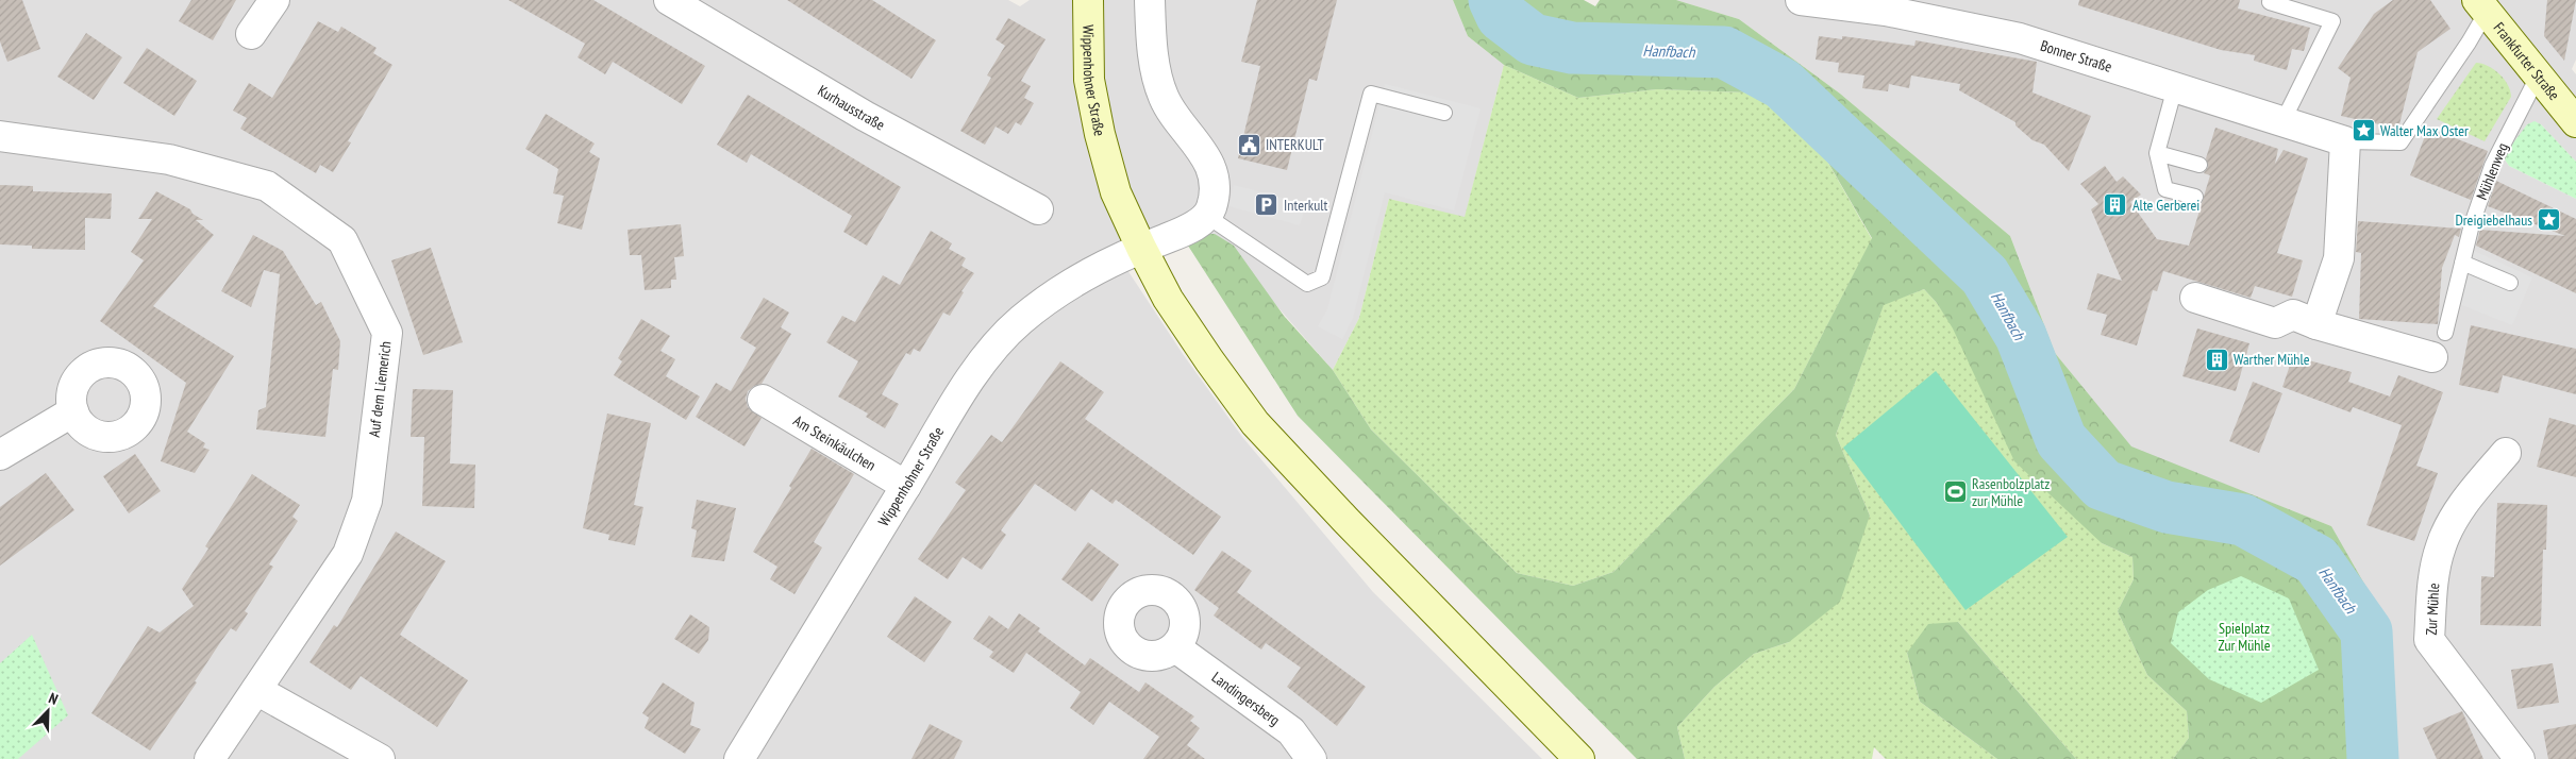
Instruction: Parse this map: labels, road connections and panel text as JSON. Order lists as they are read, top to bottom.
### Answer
{
  "streets": {
    "main road": ["Frankfurter Straße", "Wippenhohner Straße"],
    "street": [
      "Bonner Straße",
      "Kurhausstraße",
      "Auf dem Liemerich",
      "Am Steinkäulchen",
      "Zur Mühle",
      "Landingersberg"
    ],
    "lane": ["Mühlenweg"]
  },
  "crossings": [
    ["Bonner Straße", "Frankfurter Straße"],
    ["Frankfurter Straße", "Mühlenweg"],
    ["Wippenhohner Straße", "Am Steinkäulchen"]
  ],
  "water": ["Hanfbach"],
  "parks": ["Spielplatz Zur Mühle"],
  "places": {
    "place": ["Walter Max Oster", "Dreigiebelhaus"],
    "public building": ["INTERKULT"],
    "parking": ["Interkult"],
    "building": ["Alte Gerberei", "Warther Mühle"],
    "sports": ["Rasenbolzplatz zur Mühle"]
  },
  "north": "top right"
}
